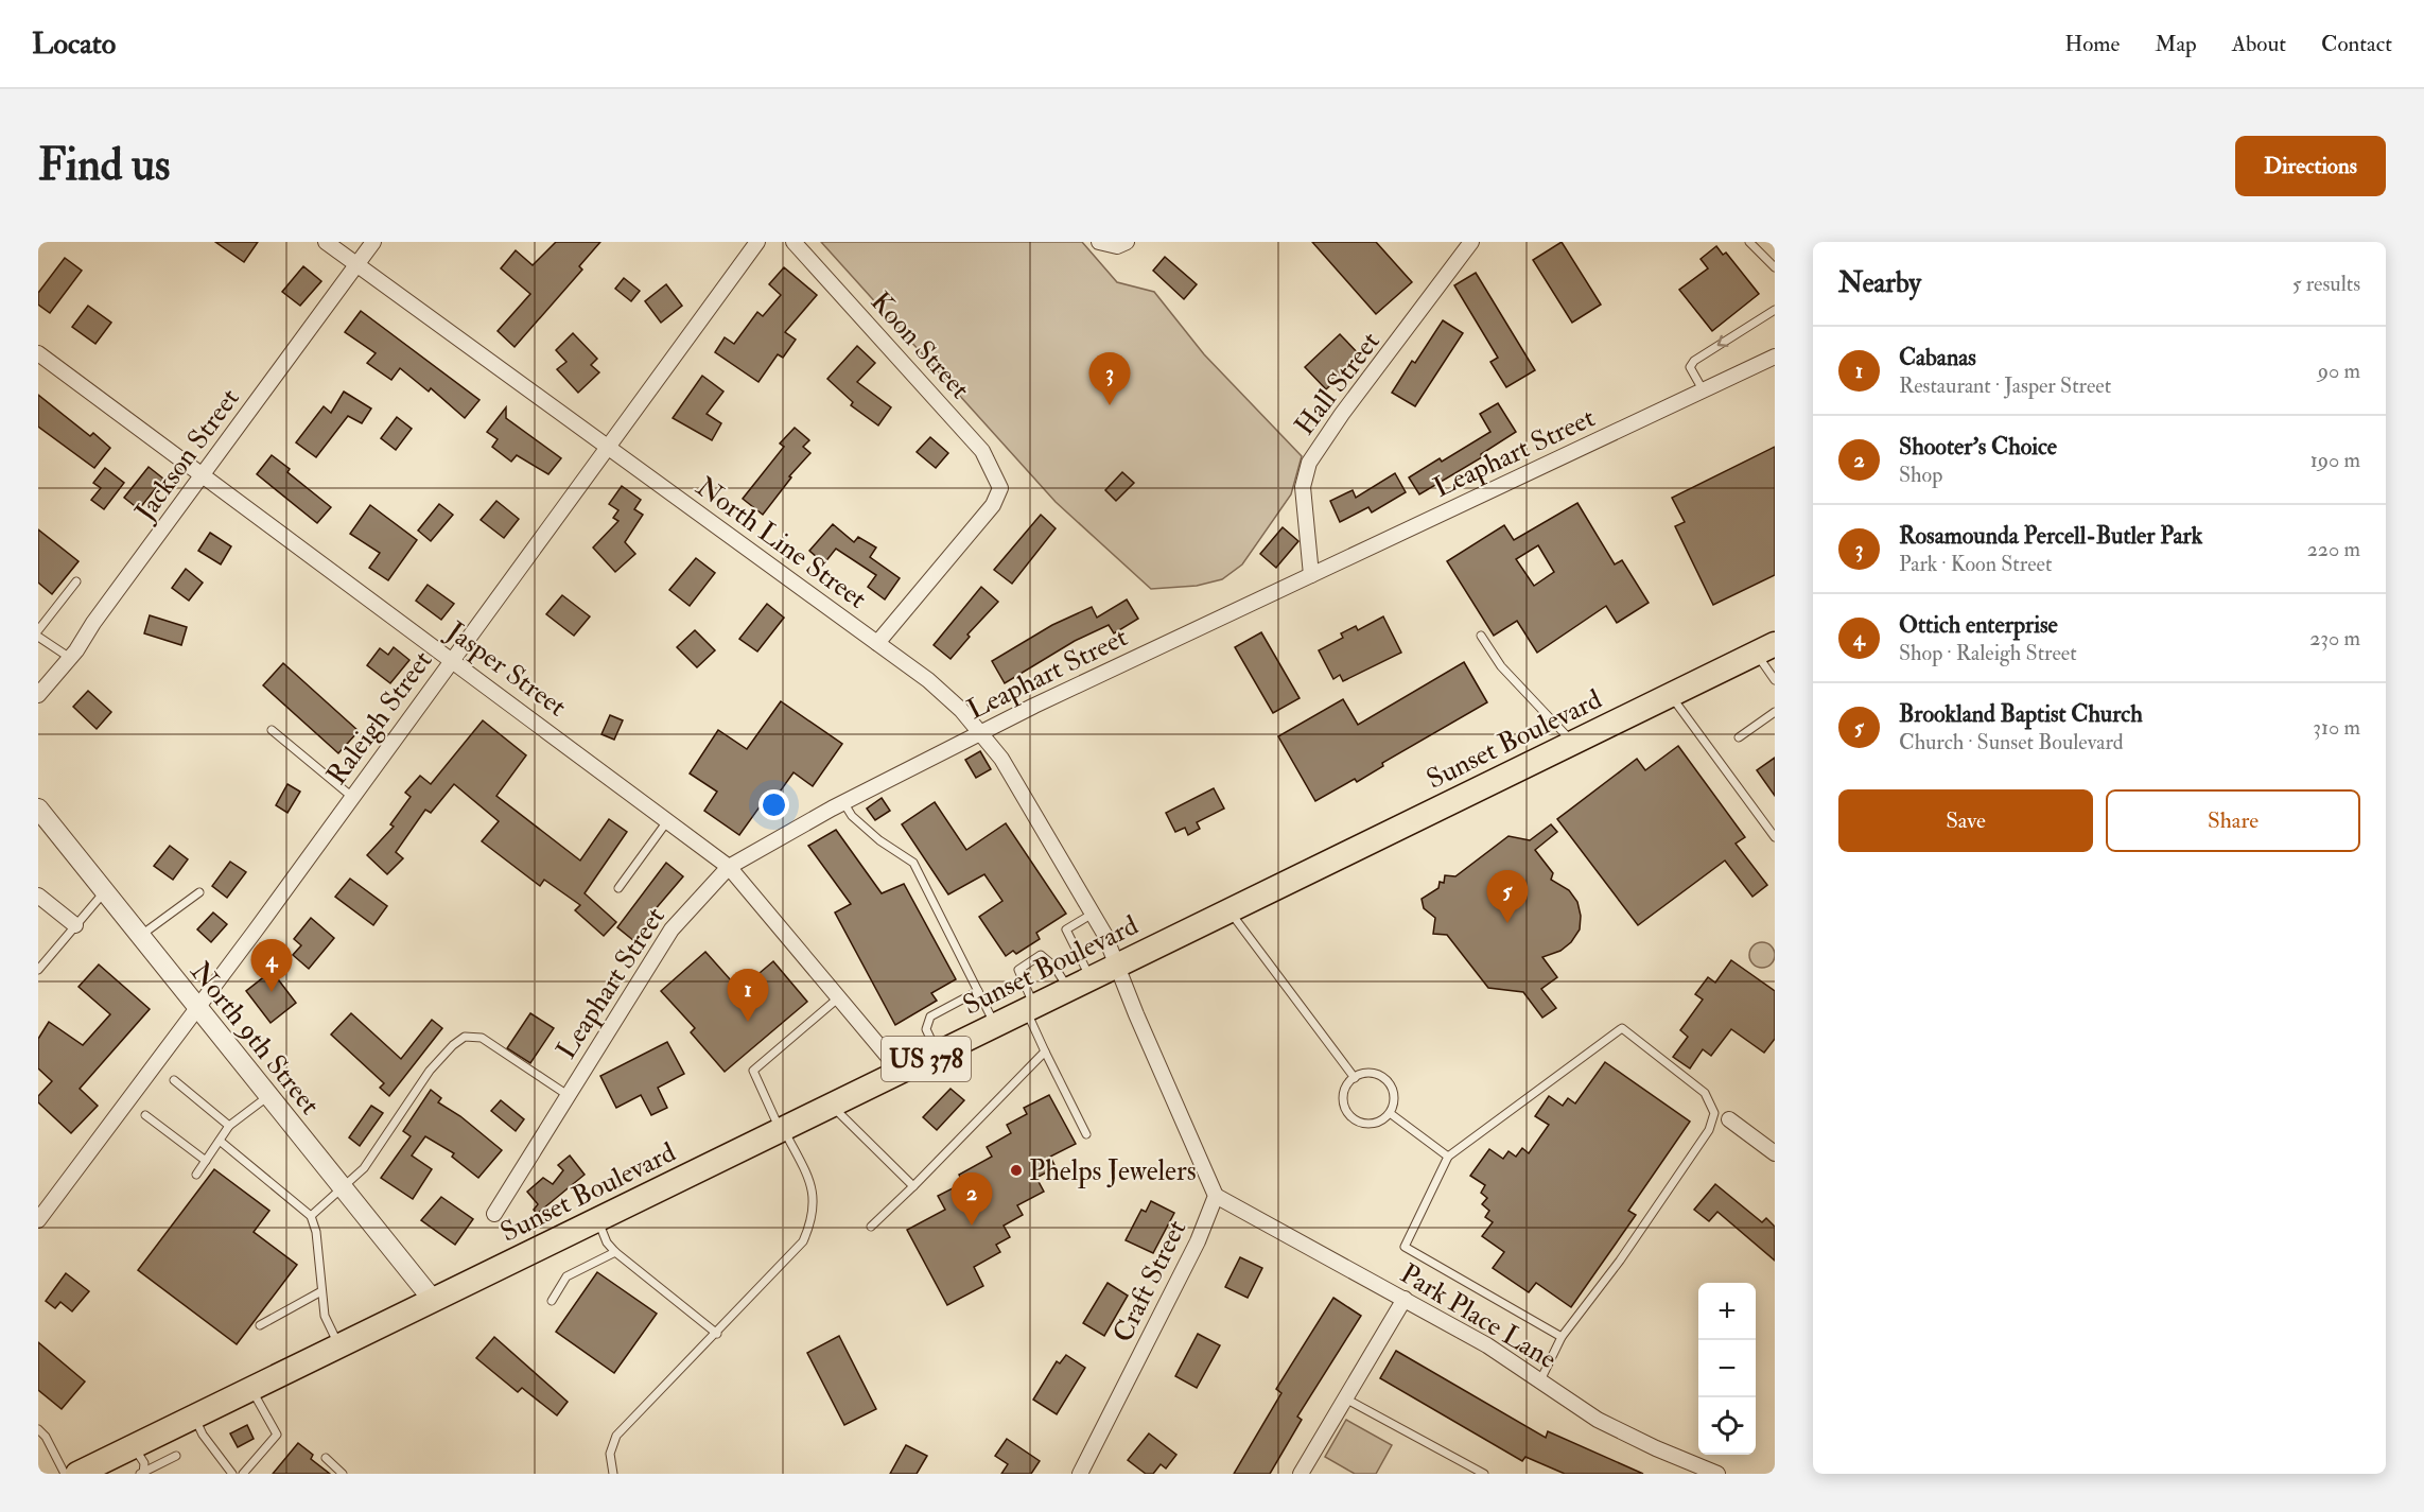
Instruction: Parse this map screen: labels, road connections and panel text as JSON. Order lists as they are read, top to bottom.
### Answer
{
  "streets": {
    "main road": ["Sunset Boulevard", "US 378"],
    "street": [
      "Koon Street",
      "Hall Street",
      "Leaphart Street",
      "Jackson Street",
      "North Line Street",
      "Jasper Street",
      "Raleigh Street",
      "North 9th Street",
      "Craft Street",
      "Park Place Lane"
    ]
  },
  "crossings": [
    ["Koon Street", "North Line Street"],
    ["Hall Street", "Leaphart Street"],
    ["Leaphart Street", "North Line Street"],
    ["Leaphart Street", "Jasper Street"],
    ["Jackson Street", "North Line Street"],
    ["Jackson Street", "Jasper Street"],
    ["North Line Street", "Raleigh Street"],
    ["North Line Street", "Sunset Boulevard"],
    ["North Line Street", "Craft Street"],
    ["Jasper Street", "Raleigh Street"],
    ["Jasper Street", "Sunset Boulevard"],
    ["Raleigh Street", "North 9th Street"],
    ["Sunset Boulevard", "North 9th Street"],
    ["Sunset Boulevard", "Craft Street"],
    ["Craft Street", "Park Place Lane"]
  ],
  "places": ["Phelps Jewelers"],
  "page": {
    "header": "Locato",
    "nav": [
      "Home",
      "Map",
      "About",
      "Contact"
    ],
    "buttons": [
      "Directions",
      ["Save", "Share"]
    ],
    "title": "Find us",
    "heading": ["Nearby", "5 results"],
    "list": [
      {
        "mark": "1",
        "name": "Cabanas",
        "note": "Restaurant · Jasper Street",
        "value": "90 m"
      },
      {
        "mark": "2",
        "name": "Shooter's Choice",
        "note": "Shop",
        "value": "190 m"
      },
      {
        "mark": "3",
        "name": "Rosamounda Percell-Butler Park",
        "note": "Park · Koon Street",
        "value": "220 m"
      },
      {
        "mark": "4",
        "name": "Ottich enterprise",
        "note": "Shop · Raleigh Street",
        "value": "230 m"
      },
      {
        "mark": "5",
        "name": "Brookland Baptist Church",
        "note": "Church · Sunset Boulevard",
        "value": "310 m"
      }
    ],
    "pins": [
      "3",
      "5",
      "4",
      "1",
      "2"
    ],
    "map_buttons": ["+", "−"]
  }
}
